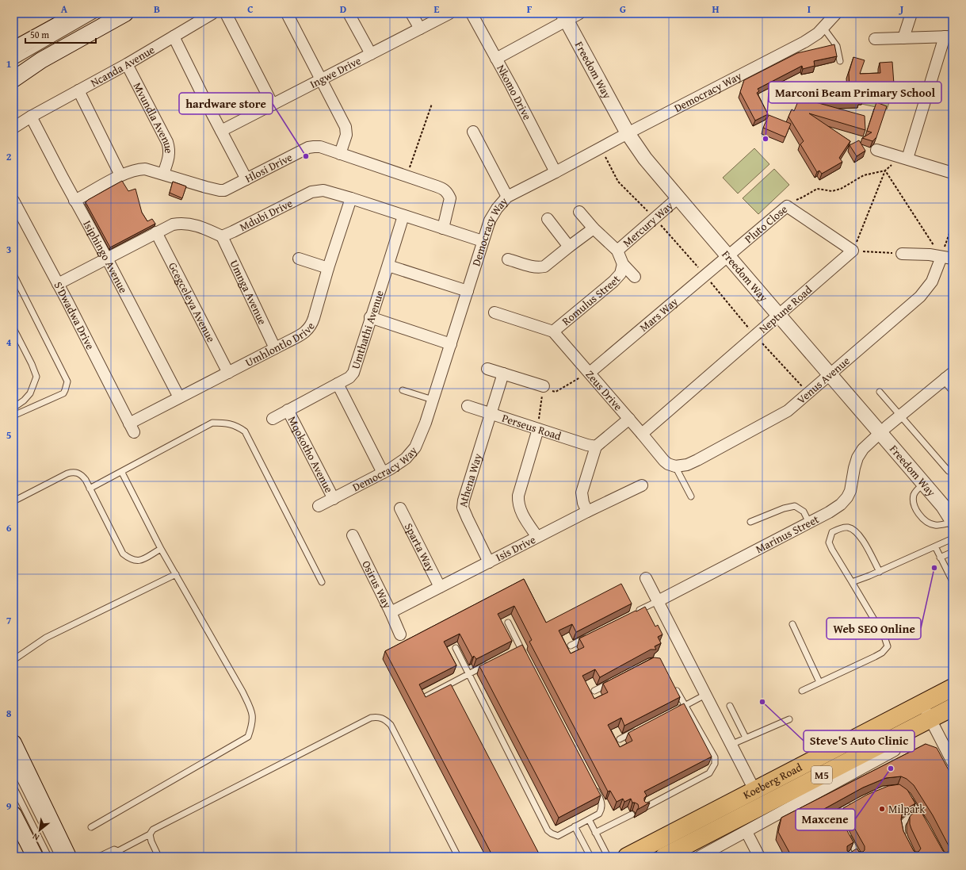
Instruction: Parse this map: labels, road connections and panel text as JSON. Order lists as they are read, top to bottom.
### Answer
{
  "streets": {
    "main road": ["M5", "Koeberg Road"],
    "street": [
      "Ncanda Avenue",
      "Freedom Way",
      "Ingwe Drive",
      "Democracy Way",
      "Nkomo Drive",
      "Mvundla Avenue",
      "Hlosi Drive",
      "Mdubi Drive",
      "Mercury Way",
      "Pluto Close",
      "Isiphingo Avenue",
      "Umnga Avenue",
      "Romulus Street",
      "Gcegceleya Avenue",
      "Neptune Road",
      "Mars Way",
      "S'Dwadwa Drive",
      "Umthathi Avenue",
      "Umhlontlo Drive",
      "Venus Avenue",
      "Zeus Drive",
      "Perseus Road",
      "Mqokotho Avenue",
      "Athena Way",
      "Marinus Street",
      "Sparta Way",
      "Isis Drive",
      "Osirus Way"
    ]
  },
  "crossings": [
    ["Ncanda Avenue", "Mvundla Avenue"],
    ["Ncanda Avenue", "Isiphingo Avenue"],
    ["Freedom Way", "Democracy Way"],
    ["Freedom Way", "Mercury Way"],
    ["Freedom Way", "Pluto Close"],
    ["Freedom Way", "Neptune Road"],
    ["Freedom Way", "Mars Way"],
    ["Freedom Way", "Venus Avenue"],
    ["Freedom Way", "Marinus Street"],
    ["Democracy Way", "Nkomo Drive"],
    ["Democracy Way", "Mdubi Drive"],
    ["Democracy Way", "Mqokotho Avenue"],
    ["Mvundla Avenue", "Hlosi Drive"],
    ["Hlosi Drive", "Mdubi Drive"],
    ["Hlosi Drive", "Isiphingo Avenue"],
    ["Mdubi Drive", "Umnga Avenue"],
    ["Mdubi Drive", "Umthathi Avenue"],
    ["Mdubi Drive", "Umhlontlo Drive"],
    ["Pluto Close", "Neptune Road"],
    ["Pluto Close", "Mars Way"],
    ["Isiphingo Avenue", "Umhlontlo Drive"],
    ["Umnga Avenue", "Umhlontlo Drive"],
    ["Romulus Street", "Zeus Drive"],
    ["Gcegceleya Avenue", "Umhlontlo Drive"],
    ["Neptune Road", "Zeus Drive"],
    ["Mars Way", "Zeus Drive"],
    ["S'Dwadwa Drive", "Umhlontlo Drive"],
    ["Umthathi Avenue", "Mqokotho Avenue"],
    ["Venus Avenue", "Zeus Drive"],
    ["Perseus Road", "Athena Way"],
    ["Athena Way", "Isis Drive"],
    ["Sparta Way", "Isis Drive"],
    ["Isis Drive", "Osirus Way"]
  ],
  "places": [
    "Marconi Beam Primary School",
    "hardware store",
    "Web SEO Online",
    "Steve'S Auto Clinic",
    "Maxcene",
    "Milpark"
  ],
  "scale_bar": "50 m",
  "north": "bottom left",
  "grid": {
    "columns": [
      "A",
      "B",
      "C",
      "D",
      "E",
      "F",
      "G",
      "H",
      "I",
      "J"
    ],
    "rows": [
      "1",
      "2",
      "3",
      "4",
      "5",
      "6",
      "7",
      "8",
      "9"
    ]
  }
}
